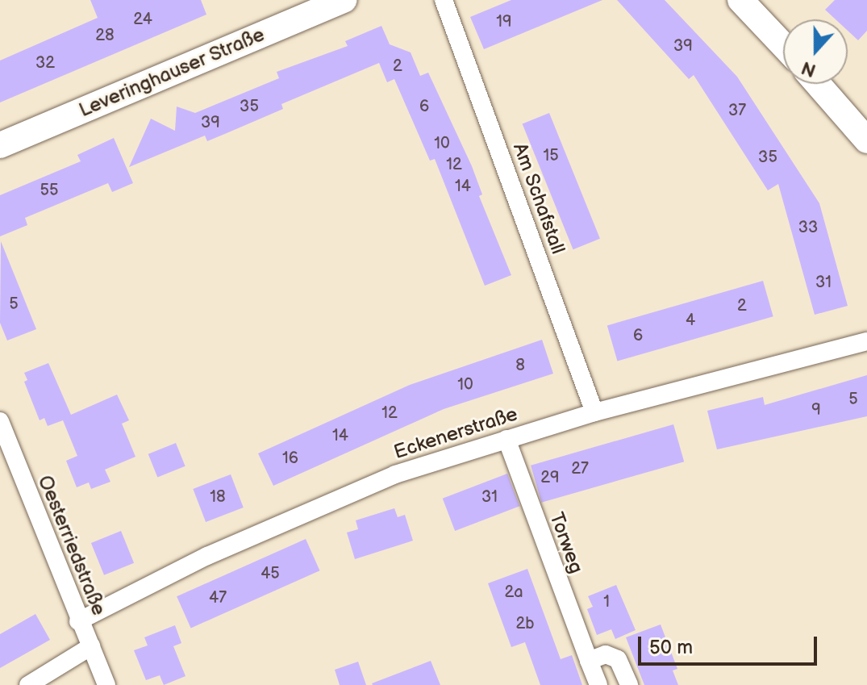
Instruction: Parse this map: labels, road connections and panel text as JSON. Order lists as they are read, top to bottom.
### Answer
{
  "streets": {
    "main road": ["Leveringhauser Straße"],
    "street": [
      "Am Schafstall",
      "Eckenerstraße",
      "Torweg",
      "Oesterriedstraße"
    ]
  },
  "crossings": [
    ["Am Schafstall", "Eckenerstraße"],
    ["Eckenerstraße", "Torweg"],
    ["Eckenerstraße", "Oesterriedstraße"]
  ],
  "house_numbers": [
    "24",
    "19",
    "28",
    "39",
    "32",
    "2",
    "35",
    "6",
    "37",
    "39",
    "10",
    "15",
    "35",
    "12",
    "14",
    "55",
    "33",
    "31",
    "5",
    "2",
    "4",
    "6",
    "8",
    "10",
    "5",
    "9",
    "12",
    "14",
    "16",
    "27",
    "29",
    "18",
    "31",
    "45",
    "2a",
    "47",
    "1",
    "2b"
  ],
  "scale_bar": "50 m",
  "north": "bottom"
}
